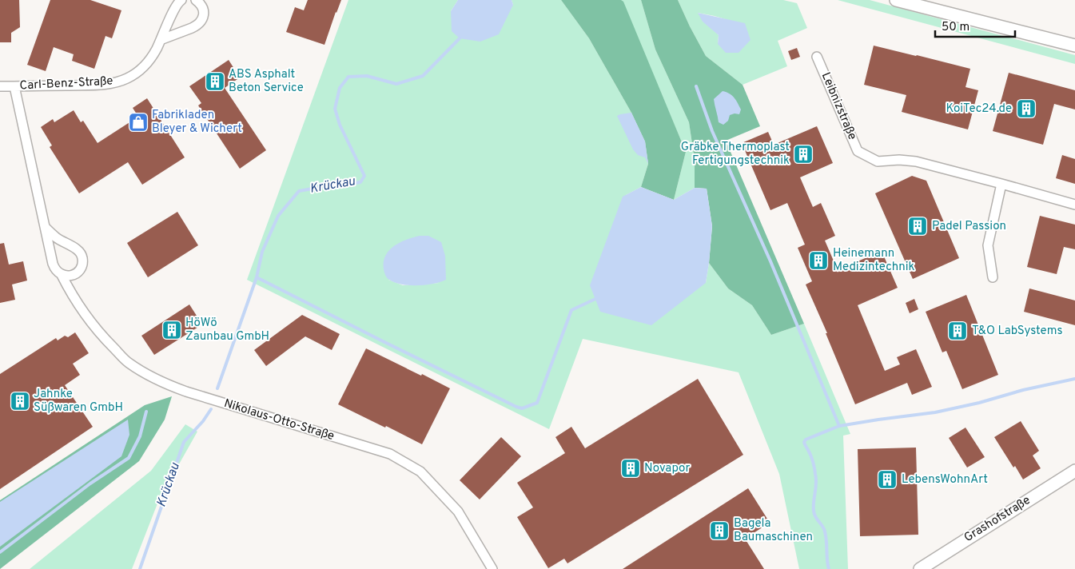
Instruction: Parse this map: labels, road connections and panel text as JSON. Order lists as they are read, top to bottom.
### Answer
{
  "streets": {
    "main road": ["Grashofstraße"],
    "street": ["Carl-Benz-Straße", "Leibnizstraße", "Nikolaus-Otto-Straße"]
  },
  "crossings": [
    ["Carl-Benz-Straße", "Nikolaus-Otto-Straße"]
  ],
  "water": ["Krückau"],
  "places": {
    "building": [
      "ABS Asphalt Beton Service",
      "KoiTec24.de",
      "Gräbke Thermoplast Fertigungstechnik",
      "Padel Passion",
      "Heinemann Medizintechnik",
      "HöWö Zaunbau GmbH",
      "T&O LabSystems",
      "Jahnke Süßwaren GmbH",
      "Novapor",
      "LebensWohnArt",
      "Bagela Baumaschinen"
    ],
    "shop": ["Fabrikladen Bleyer & Wichert"]
  },
  "scale_bar": "50 m"
}
